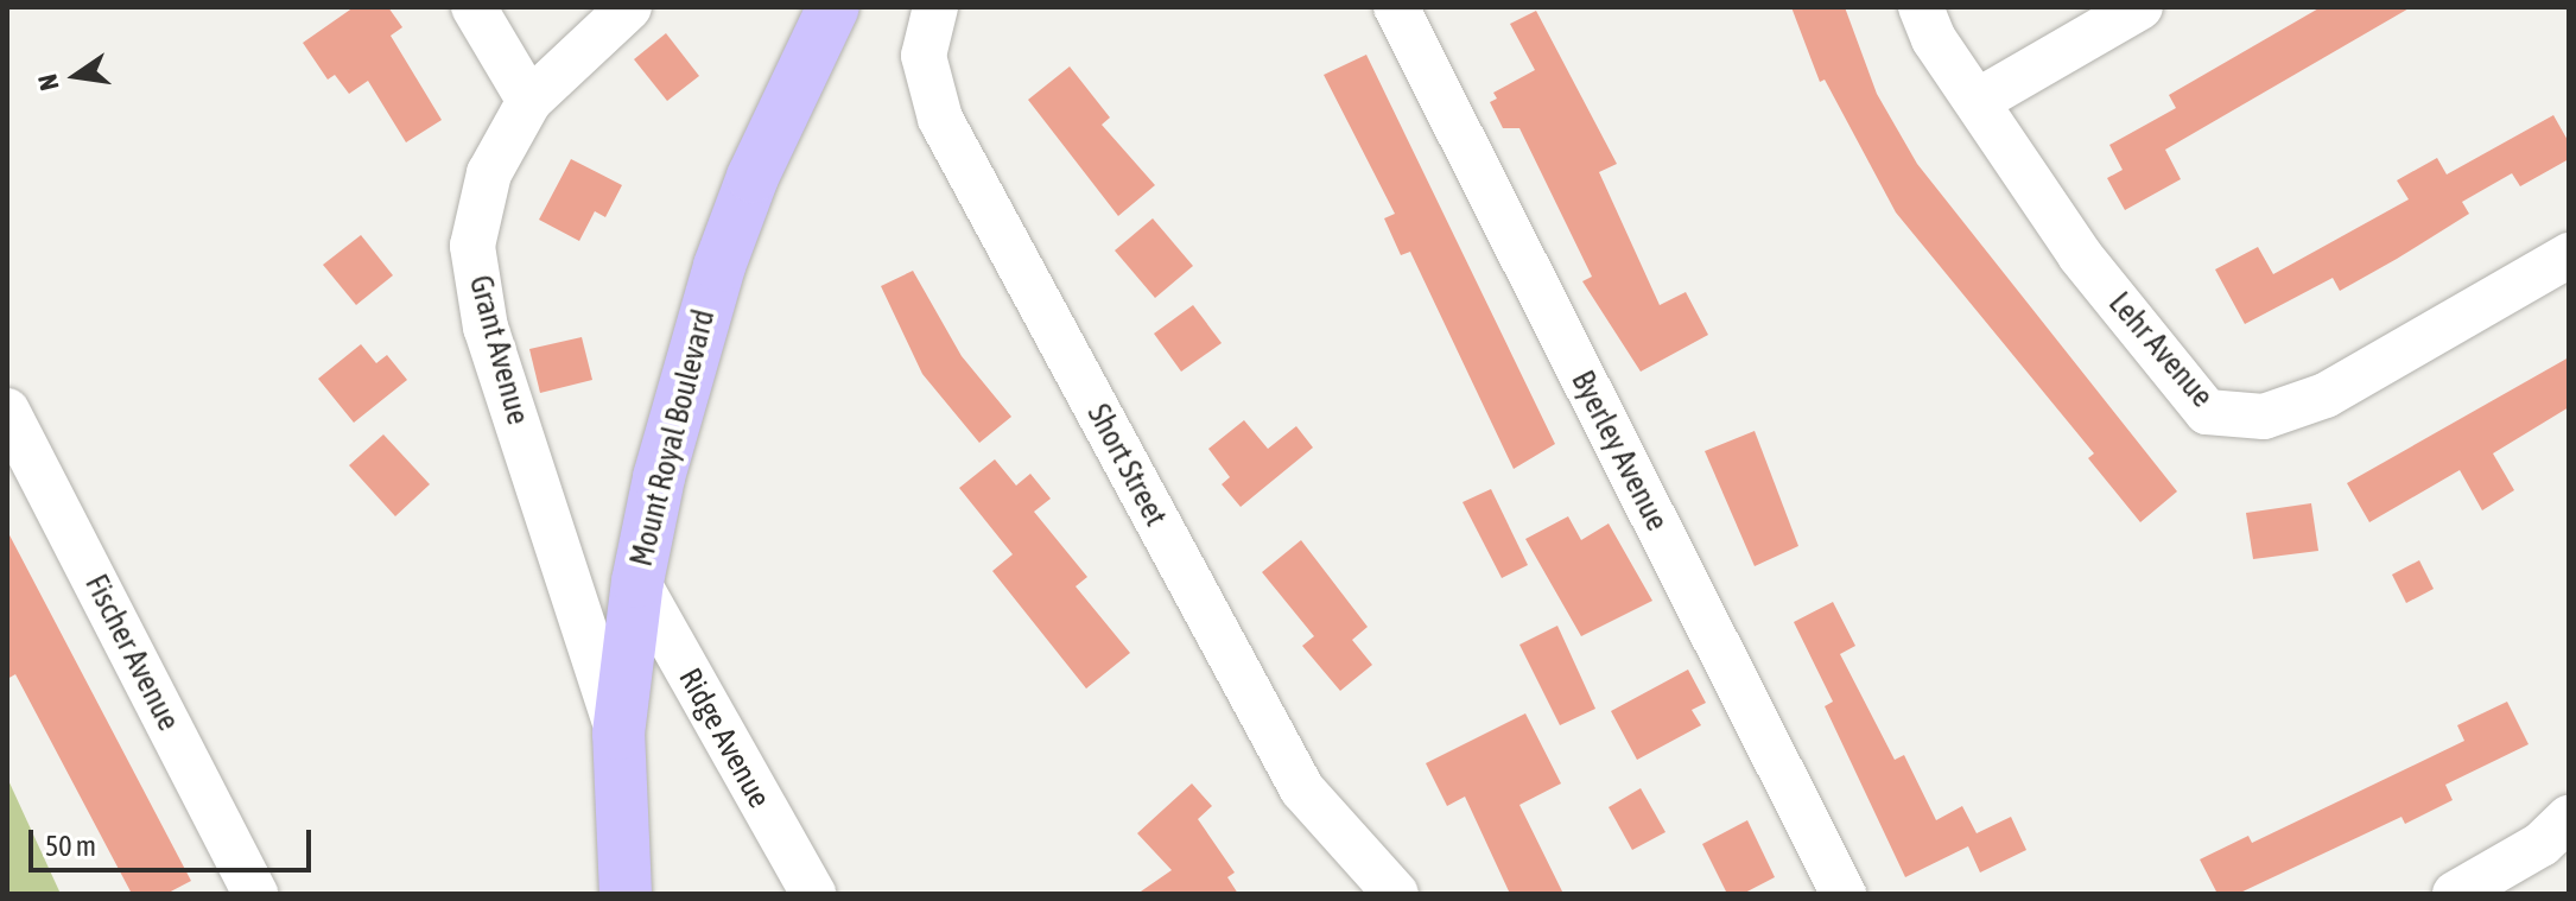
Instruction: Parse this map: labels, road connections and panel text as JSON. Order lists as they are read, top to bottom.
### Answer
{
  "streets": {
    "main road": ["Mount Royal Boulevard"],
    "street": [
      "Grant Avenue",
      "Lehr Avenue",
      "Byerley Avenue",
      "Short Street",
      "Fischer Avenue",
      "Ridge Avenue"
    ]
  },
  "crossings": [
    ["Grant Avenue", "Mount Royal Boulevard"],
    ["Mount Royal Boulevard", "Ridge Avenue"]
  ],
  "scale_bar": "50 m",
  "north": "left"
}
